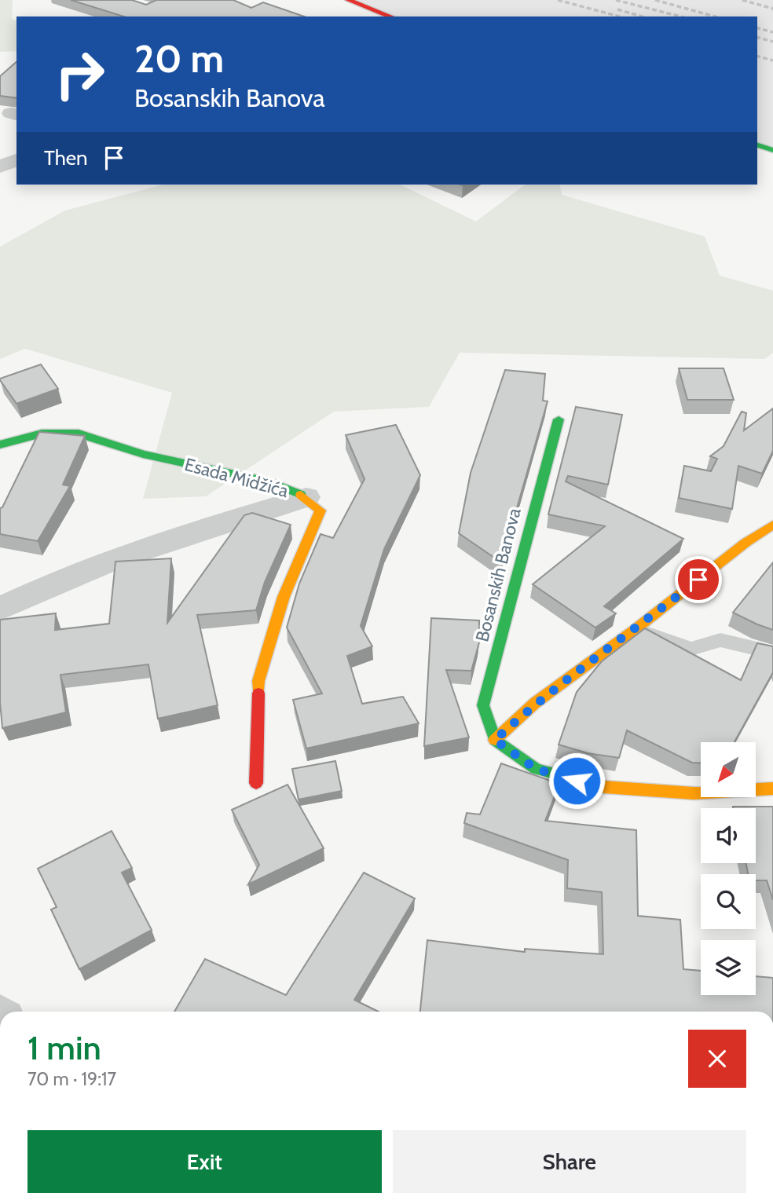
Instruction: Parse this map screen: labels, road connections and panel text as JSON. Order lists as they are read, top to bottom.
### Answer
{
  "streets": {
    "street": ["Esada Midžića", "Bosanskih Banova"]
  },
  "north": "bottom left",
  "page": {
    "turn": ["20 m", "Bosanskih Banova"],
    "then": "Then",
    "heading": ["1 min", "70 m · 19:17"],
    "buttons": ["Exit", "Share"]
  }
}
